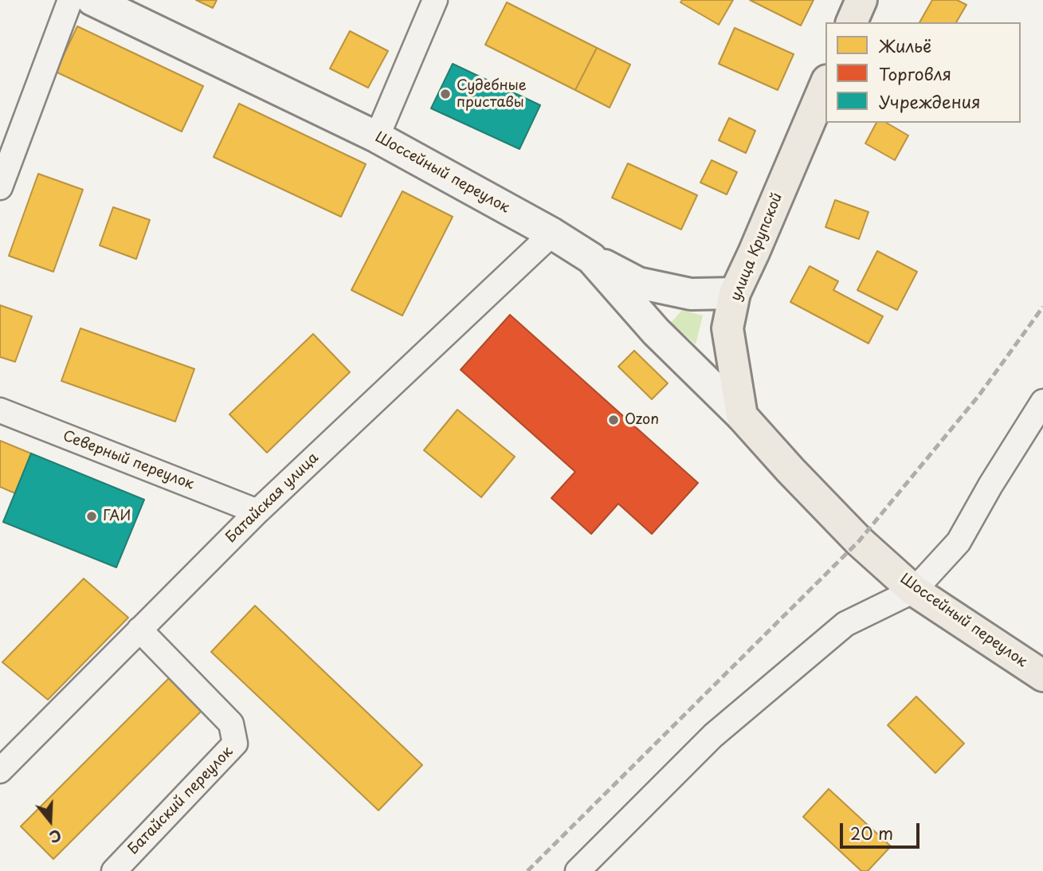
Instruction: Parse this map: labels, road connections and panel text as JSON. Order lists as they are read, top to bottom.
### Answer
{
  "streets": {
    "main road": ["Шоссейный переулок", "улица Крупской"],
    "street": ["Северный переулок", "Батайская улица", "Батайский переулок"]
  },
  "crossings": [
    ["Шоссейный переулок", "улица Крупской"],
    ["Шоссейный переулок", "Батайская улица"],
    ["Северный переулок", "Батайская улица"],
    ["Батайская улица", "Батайский переулок"]
  ],
  "places": ["Судебные приставы", "Ozon", "ГАИ"],
  "legend": ["Жильё", "Торговля", "Учреждения"],
  "scale_bar": "20 m",
  "north": "bottom"
}
